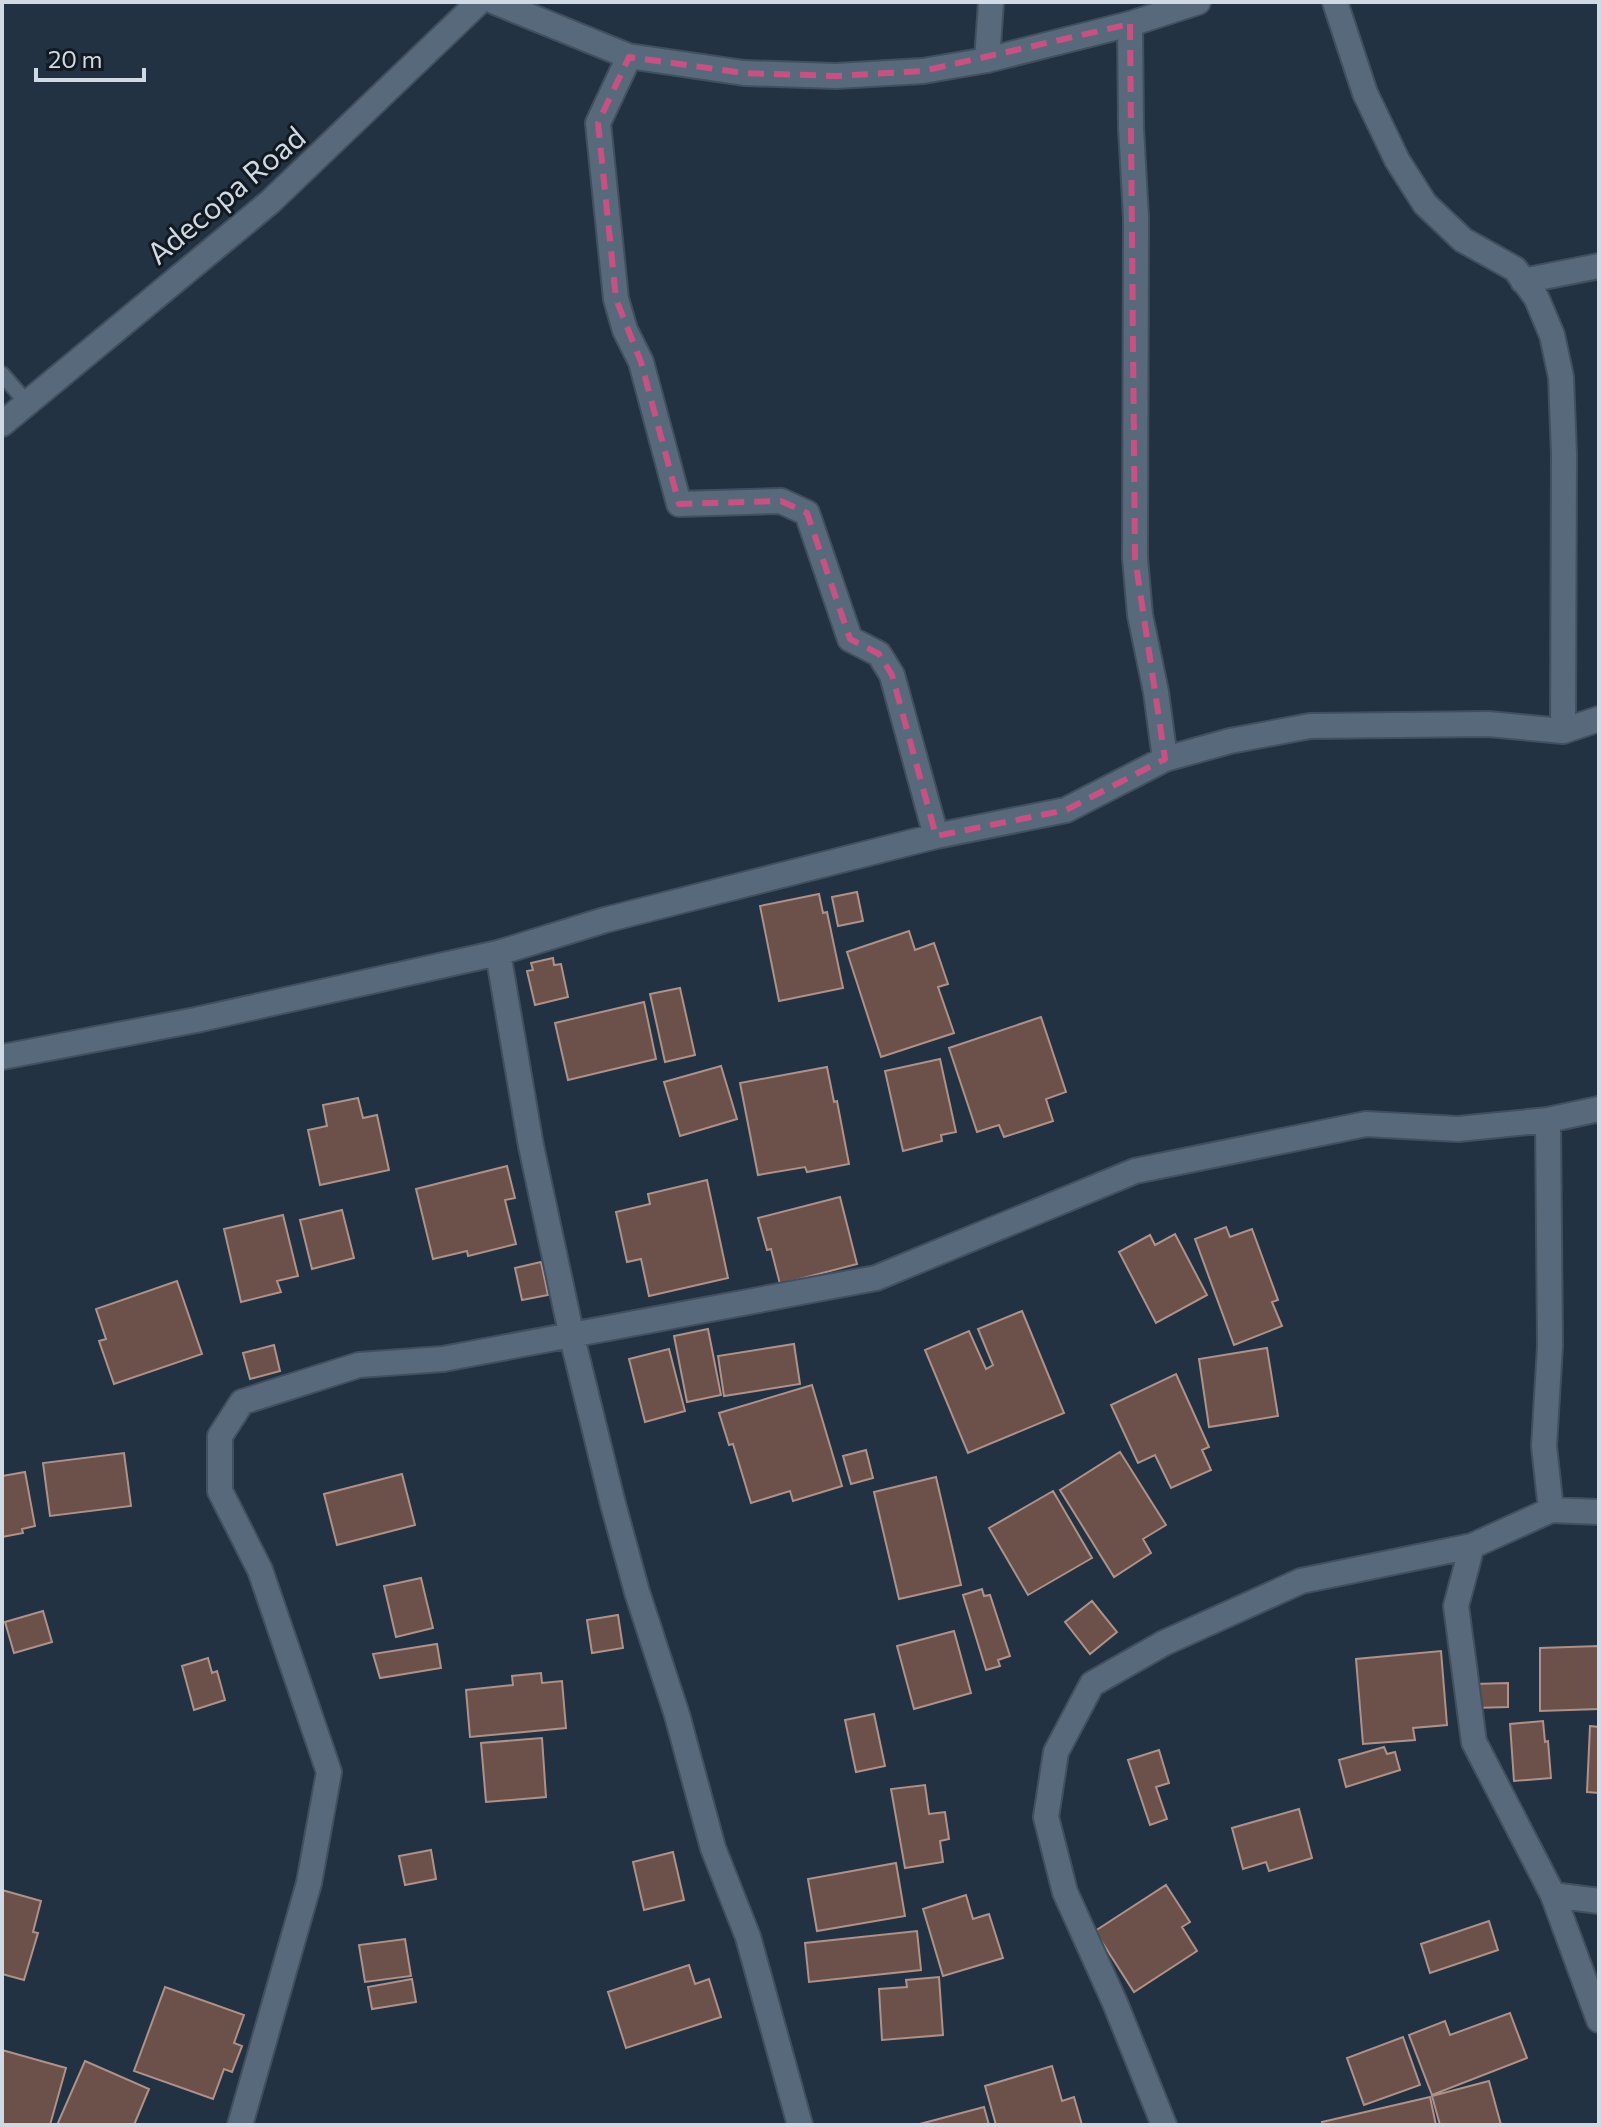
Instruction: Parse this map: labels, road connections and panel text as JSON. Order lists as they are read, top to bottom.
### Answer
{
  "streets": {
    "street": ["Adecopa Road"]
  },
  "scale_bar": "20 m"
}
